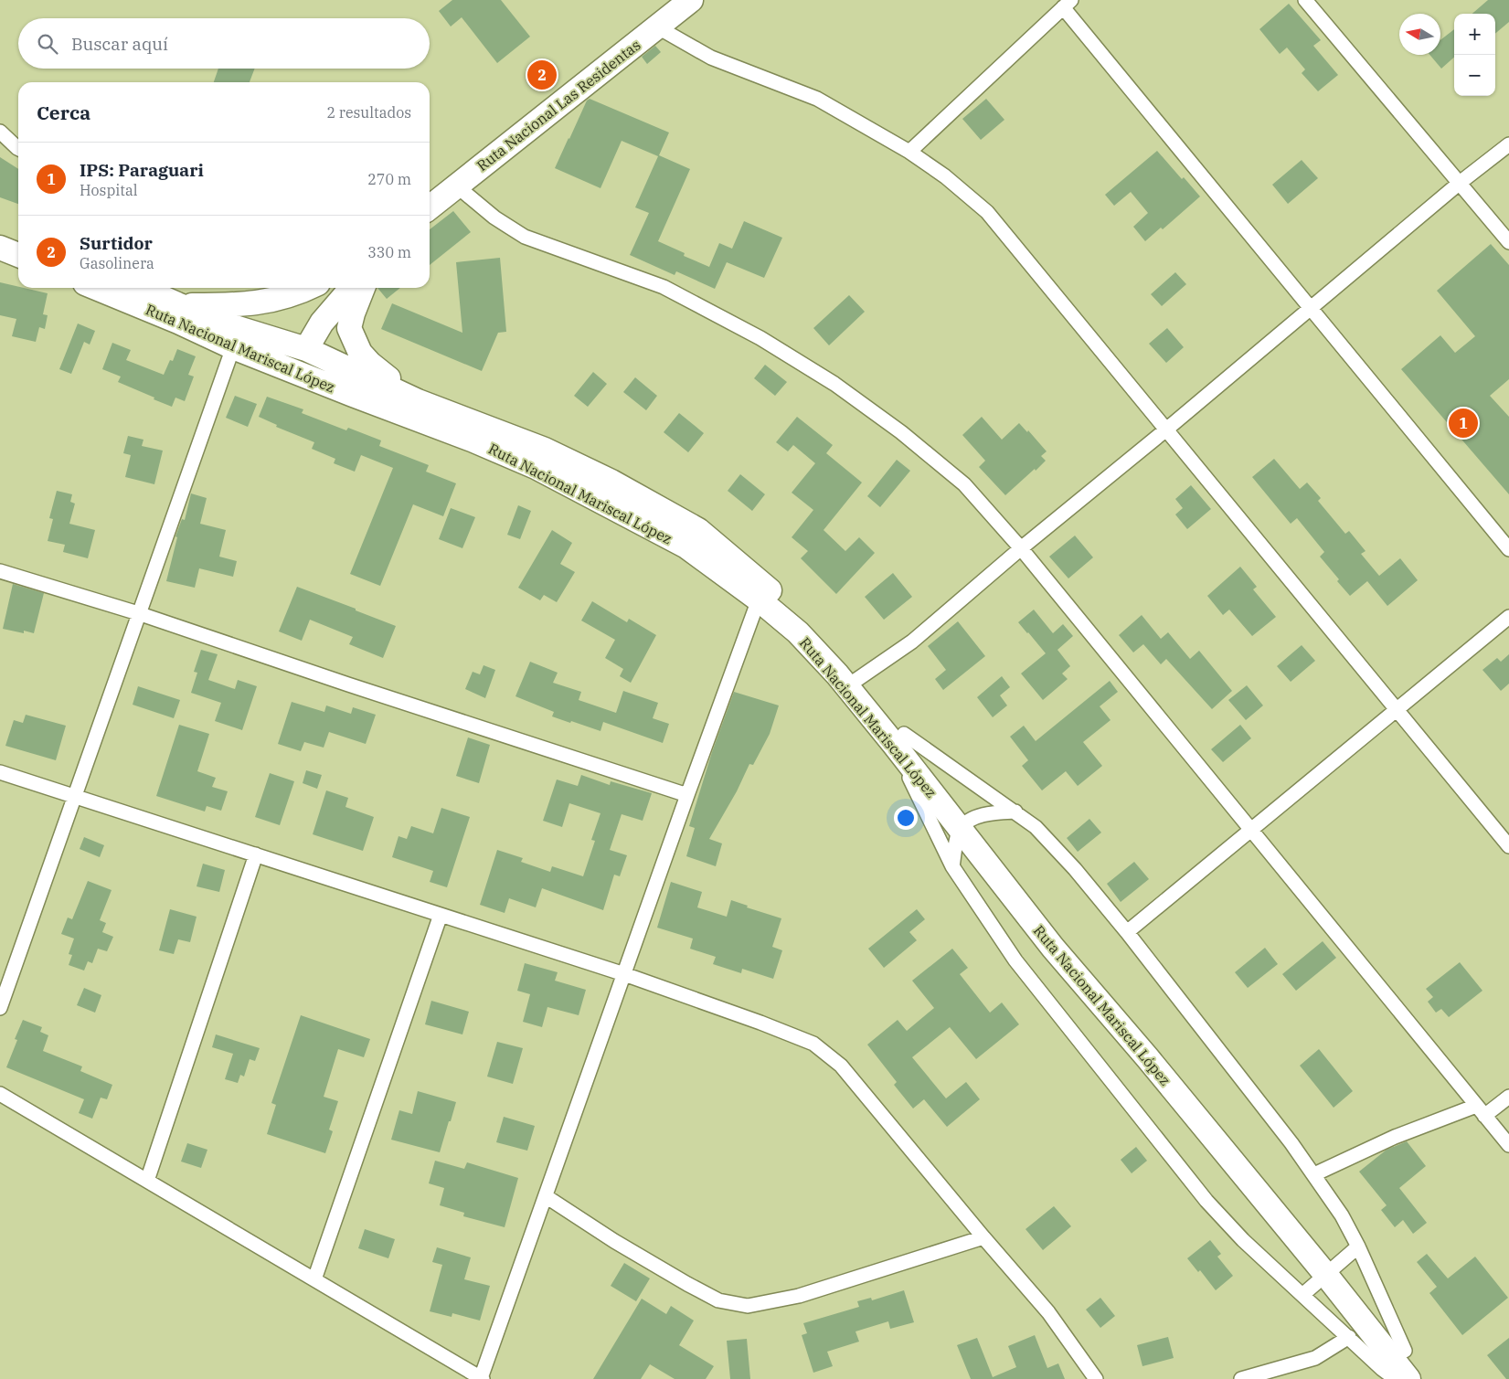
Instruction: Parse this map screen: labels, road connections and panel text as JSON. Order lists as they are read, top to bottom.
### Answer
{
  "streets": {
    "highway": ["Ruta Nacional Las Residentas", "Ruta Nacional Mariscal López"]
  },
  "north": "left",
  "page": {
    "map_buttons": ["+", "−"],
    "search": "Buscar aquí",
    "pins": ["2", "1"],
    "heading": ["Cerca", "2 resultados"],
    "list": [
      {
        "mark": "1",
        "name": "IPS: Paraguari",
        "note": "Hospital",
        "value": "270 m"
      },
      {
        "mark": "2",
        "name": "Surtidor",
        "note": "Gasolinera",
        "value": "330 m"
      }
    ]
  }
}
